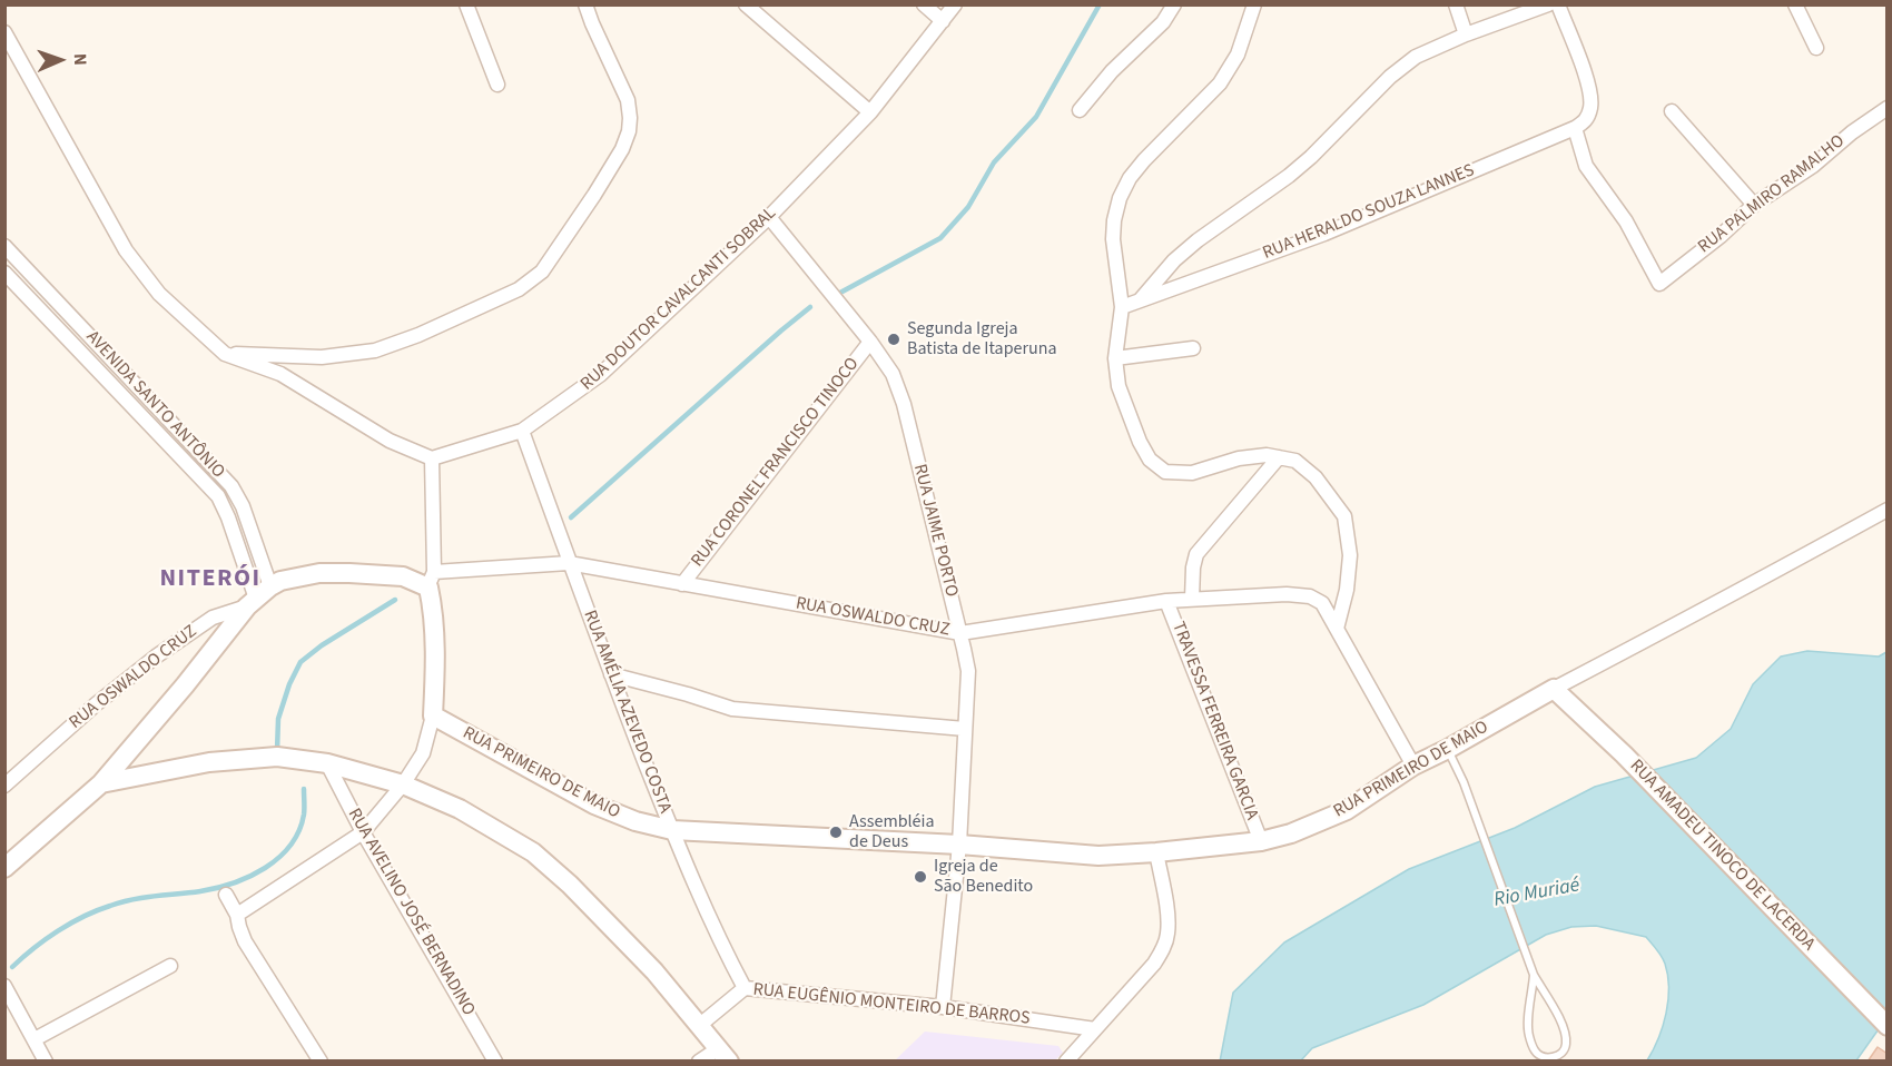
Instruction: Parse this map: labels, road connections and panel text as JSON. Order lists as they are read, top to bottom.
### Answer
{
  "streets": {
    "main road": ["RUA OSWALDO CRUZ", "RUA PRIMEIRO DE MAIO", "RUA AMADEU TINOCO DE LACERDA"],
    "street": [
      "RUA PALMIRO RAMALHO",
      "RUA HERALDO SOUZA LANNES",
      "RUA DOUTOR CAVALCANTI SOBRAL",
      "AVENIDA SANTO ANTÔNIO",
      "RUA CORONEL FRANCISCO TINOCO",
      "RUA JAIME PORTO",
      "RUA AMÉLIA AZEVEDO COSTA",
      "TRAVESSA FERREIRA GARCIA",
      "RUA AVELINO JOSÉ BERNADINO",
      "RUA EUGÊNIO MONTEIRO DE BARROS"
    ]
  },
  "crossings": [
    ["RUA PALMIRO RAMALHO", "RUA HERALDO SOUZA LANNES"],
    ["RUA DOUTOR CAVALCANTI SOBRAL", "RUA JAIME PORTO"],
    ["RUA DOUTOR CAVALCANTI SOBRAL", "RUA AMÉLIA AZEVEDO COSTA"],
    ["AVENIDA SANTO ANTÔNIO", "RUA OSWALDO CRUZ"],
    ["RUA CORONEL FRANCISCO TINOCO", "RUA JAIME PORTO"],
    ["RUA CORONEL FRANCISCO TINOCO", "RUA OSWALDO CRUZ"],
    ["RUA JAIME PORTO", "RUA OSWALDO CRUZ"],
    ["RUA JAIME PORTO", "RUA PRIMEIRO DE MAIO"],
    ["RUA JAIME PORTO", "RUA EUGÊNIO MONTEIRO DE BARROS"],
    ["RUA OSWALDO CRUZ", "RUA AMÉLIA AZEVEDO COSTA"],
    ["RUA OSWALDO CRUZ", "TRAVESSA FERREIRA GARCIA"],
    ["RUA OSWALDO CRUZ", "RUA PRIMEIRO DE MAIO"],
    ["RUA AMÉLIA AZEVEDO COSTA", "RUA PRIMEIRO DE MAIO"],
    ["RUA AMÉLIA AZEVEDO COSTA", "RUA EUGÊNIO MONTEIRO DE BARROS"],
    ["TRAVESSA FERREIRA GARCIA", "RUA PRIMEIRO DE MAIO"],
    ["RUA PRIMEIRO DE MAIO", "RUA AMADEU TINOCO DE LACERDA"]
  ],
  "districts": ["NITERÓI"],
  "water": ["Rio Muriaé"],
  "places": ["Segunda Igreja Batista de Itaperuna", "Assembléia de Deus", "Igreja de São Benedito"],
  "north": "right"
}
